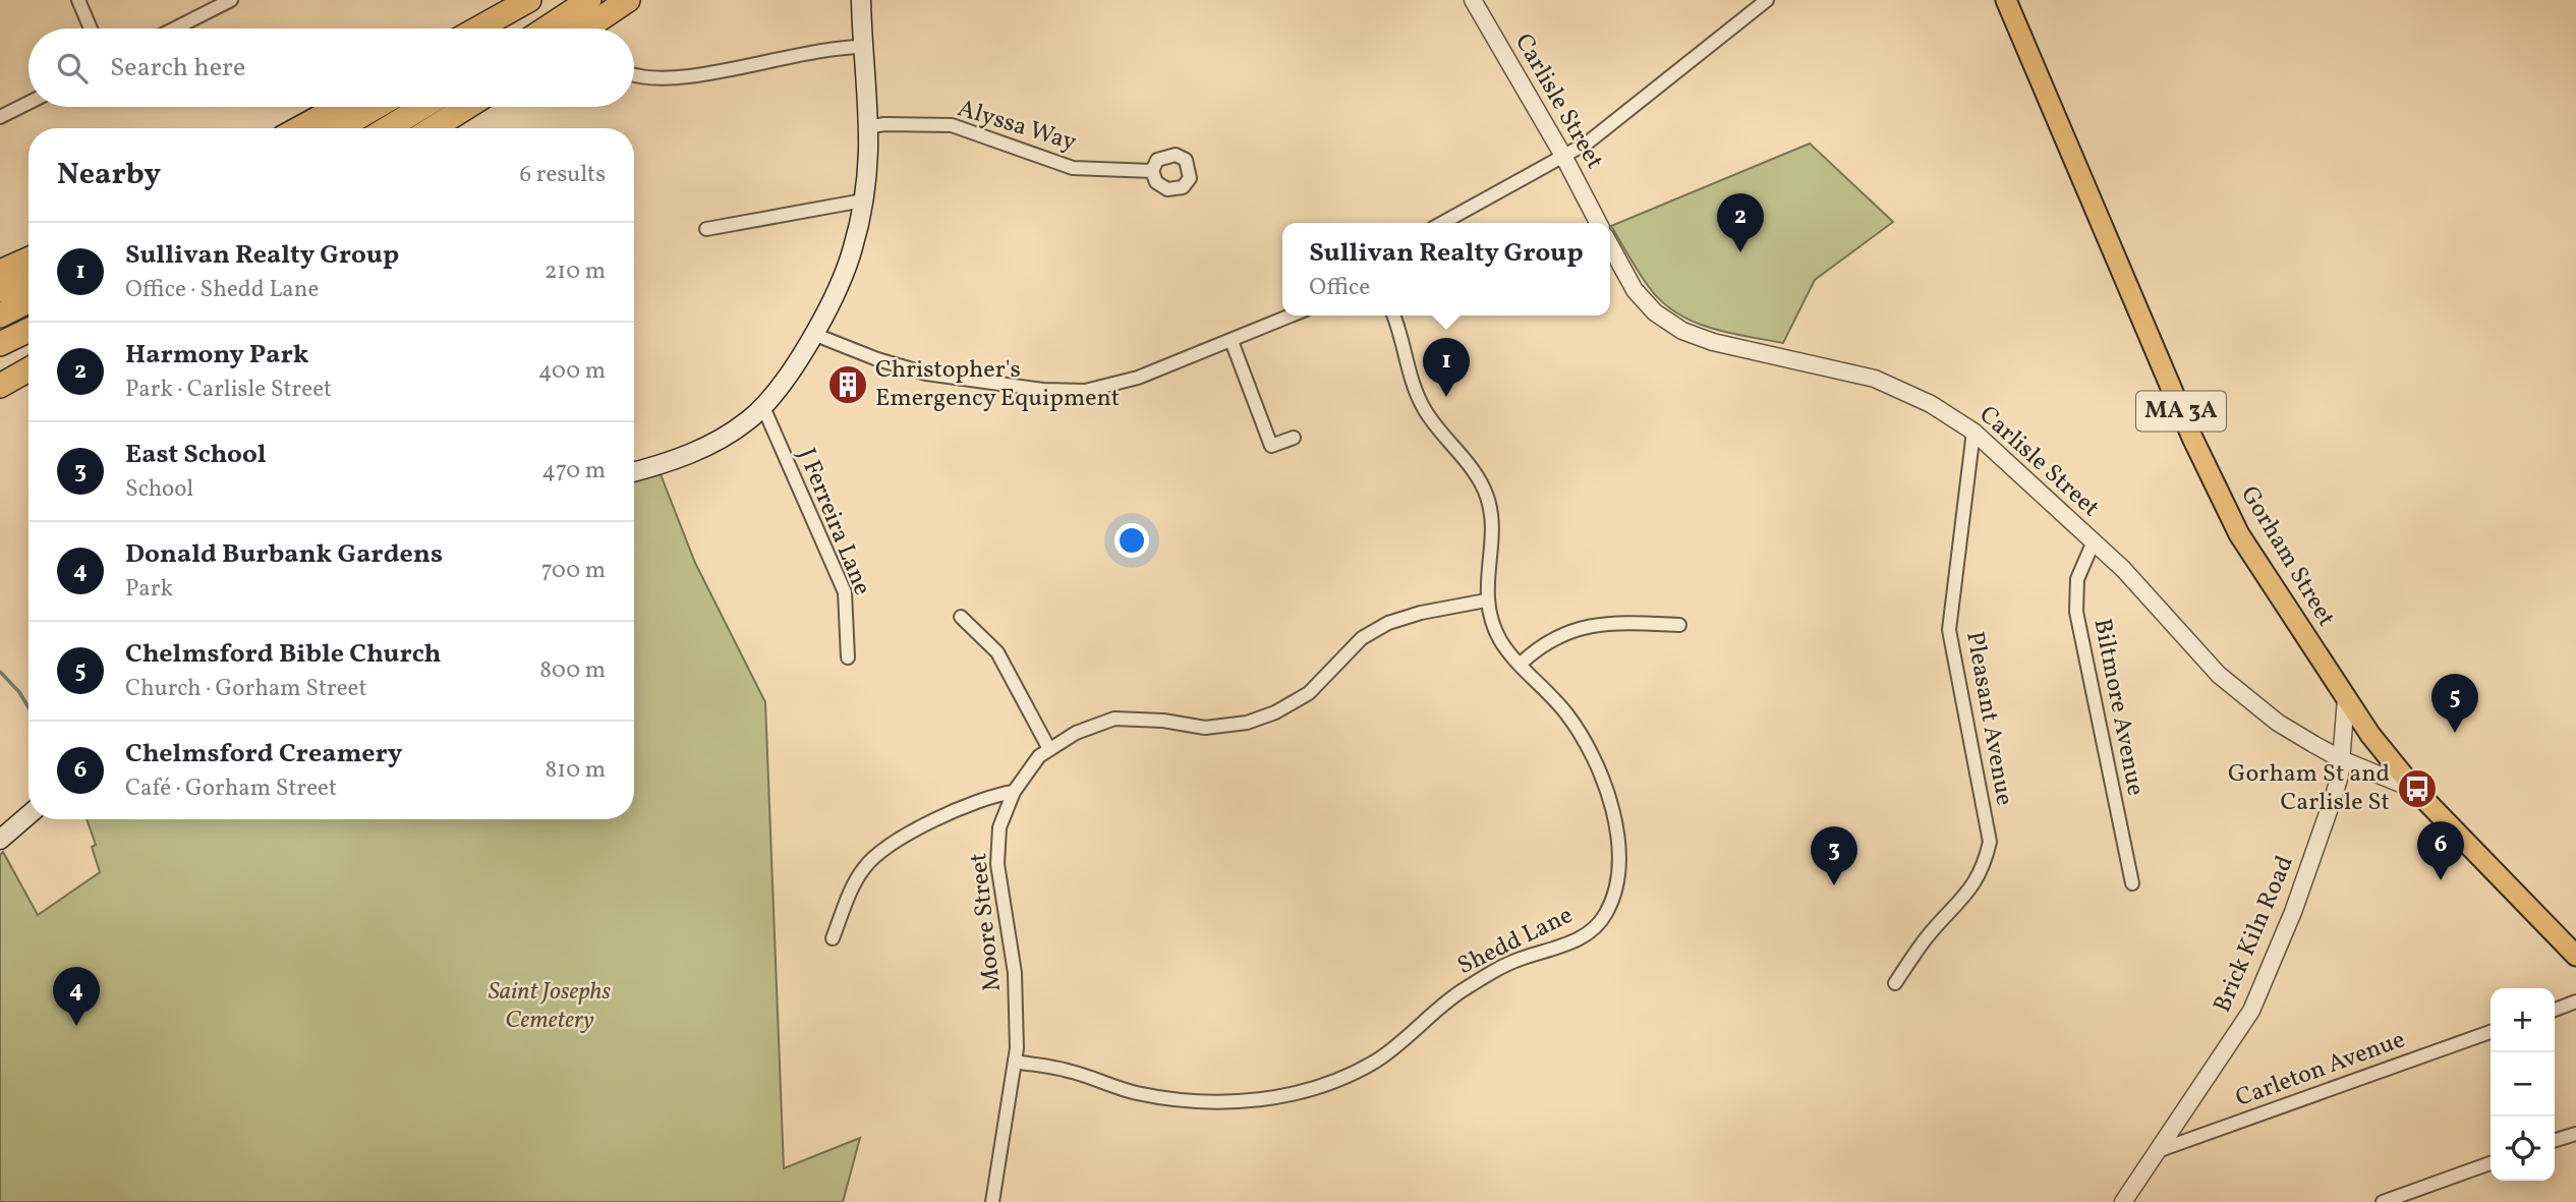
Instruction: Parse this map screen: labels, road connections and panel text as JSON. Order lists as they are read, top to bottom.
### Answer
{
  "streets": {
    "main road": ["MA 3A", "Gorham Street"],
    "street": [
      "Carlisle Street",
      "Alyssa Way",
      "J Ferreira Lane",
      "Biltmore Avenue",
      "Pleasant Avenue",
      "Moore Street",
      "Brick Kiln Road",
      "Shedd Lane",
      "Carleton Avenue"
    ]
  },
  "crossings": [
    ["Carlisle Street", "Gorham Street"],
    ["Carlisle Street", "Biltmore Avenue"],
    ["Carlisle Street", "Pleasant Avenue"],
    ["Carlisle Street", "Brick Kiln Road"],
    ["Gorham Street", "Brick Kiln Road"],
    ["Moore Street", "Shedd Lane"],
    ["Brick Kiln Road", "Carleton Avenue"]
  ],
  "parks": ["Saint Josephs Cemetery"],
  "places": {
    "building": ["Christopher's Emergency Equipment"],
    "bus stop": ["Gorham St and Carlisle St"]
  },
  "page": {
    "search": "Search here",
    "heading": ["Nearby", "6 results"],
    "pins": [
      "2",
      "1",
      "5",
      "6",
      "3",
      "4"
    ],
    "list": [
      {
        "mark": "1",
        "name": "Sullivan Realty Group",
        "note": "Office · Shedd Lane",
        "value": "210 m"
      },
      {
        "mark": "2",
        "name": "Harmony Park",
        "note": "Park · Carlisle Street",
        "value": "400 m"
      },
      {
        "mark": "3",
        "name": "East School",
        "note": "School",
        "value": "470 m"
      },
      {
        "mark": "4",
        "name": "Donald Burbank Gardens",
        "note": "Park",
        "value": "700 m"
      },
      {
        "mark": "5",
        "name": "Chelmsford Bible Church",
        "note": "Church · Gorham Street",
        "value": "800 m"
      },
      {
        "mark": "6",
        "name": "Chelmsford Creamery",
        "note": "Café · Gorham Street",
        "value": "810 m"
      }
    ],
    "popup": ["Sullivan Realty Group", "Office"],
    "map_buttons": ["+", "−"]
  }
}
